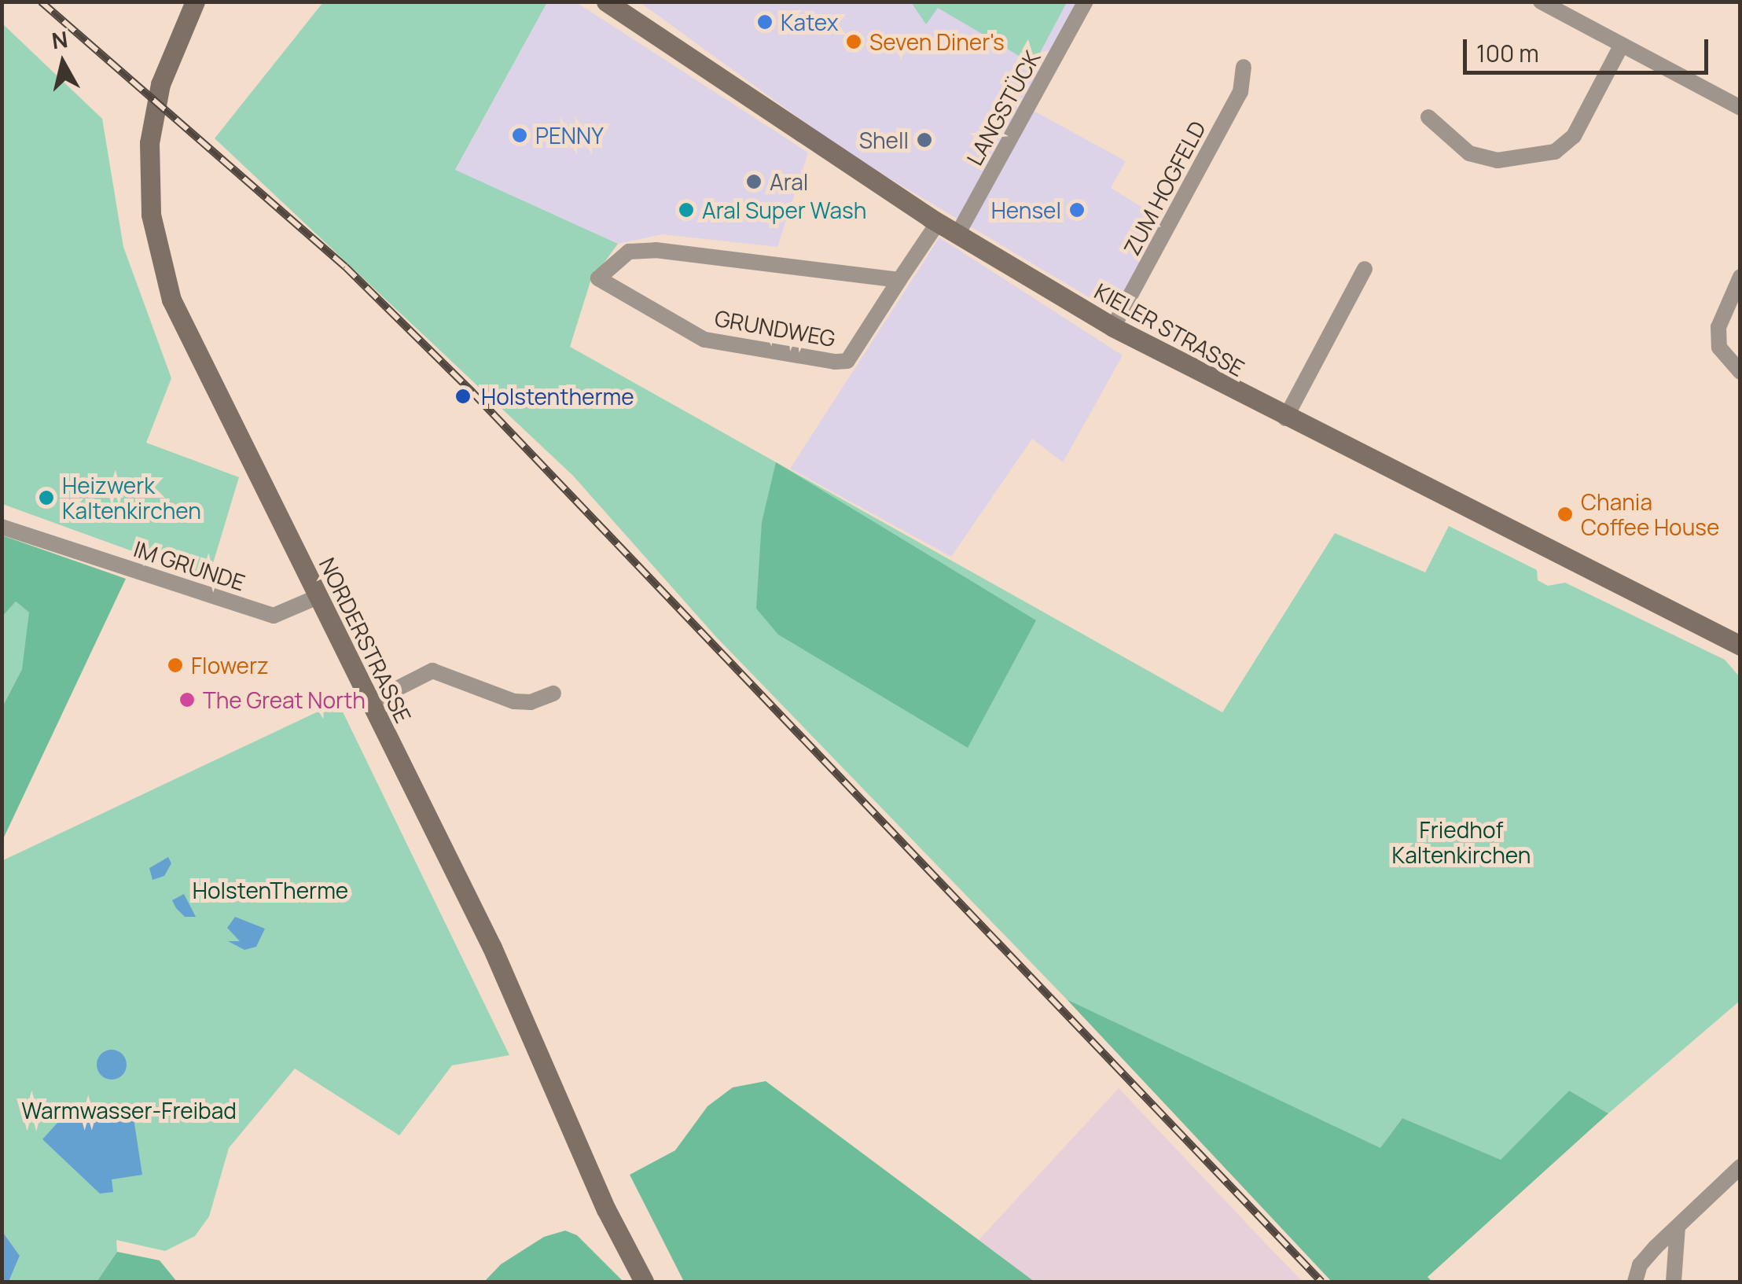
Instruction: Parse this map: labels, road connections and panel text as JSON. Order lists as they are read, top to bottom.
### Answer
{
  "streets": {
    "main road": ["KIELER STRASSE", "NORDERSTRASSE"],
    "street": [
      "LANGSTÜCK",
      "ZUM HOGFELD",
      "GRUNDWEG",
      "IM GRUNDE"
    ]
  },
  "crossings": [
    ["LANGSTÜCK", "KIELER STRASSE"],
    ["ZUM HOGFELD", "KIELER STRASSE"],
    ["GRUNDWEG", "KIELER STRASSE"],
    ["IM GRUNDE", "NORDERSTRASSE"]
  ],
  "parks": ["Friedhof Kaltenkirchen", "HolstenTherme", "Warmwasser-Freibad"],
  "places": [
    "Katex",
    "Seven Diner's",
    "PENNY",
    "Shell",
    "Aral",
    "Aral Super Wash",
    "Hensel",
    "Holstentherme",
    "Heizwerk Kaltenkirchen",
    "Chania Coffee House",
    "Flowerz",
    "The Great North"
  ],
  "scale_bar": "100 m",
  "north": "top"
}
